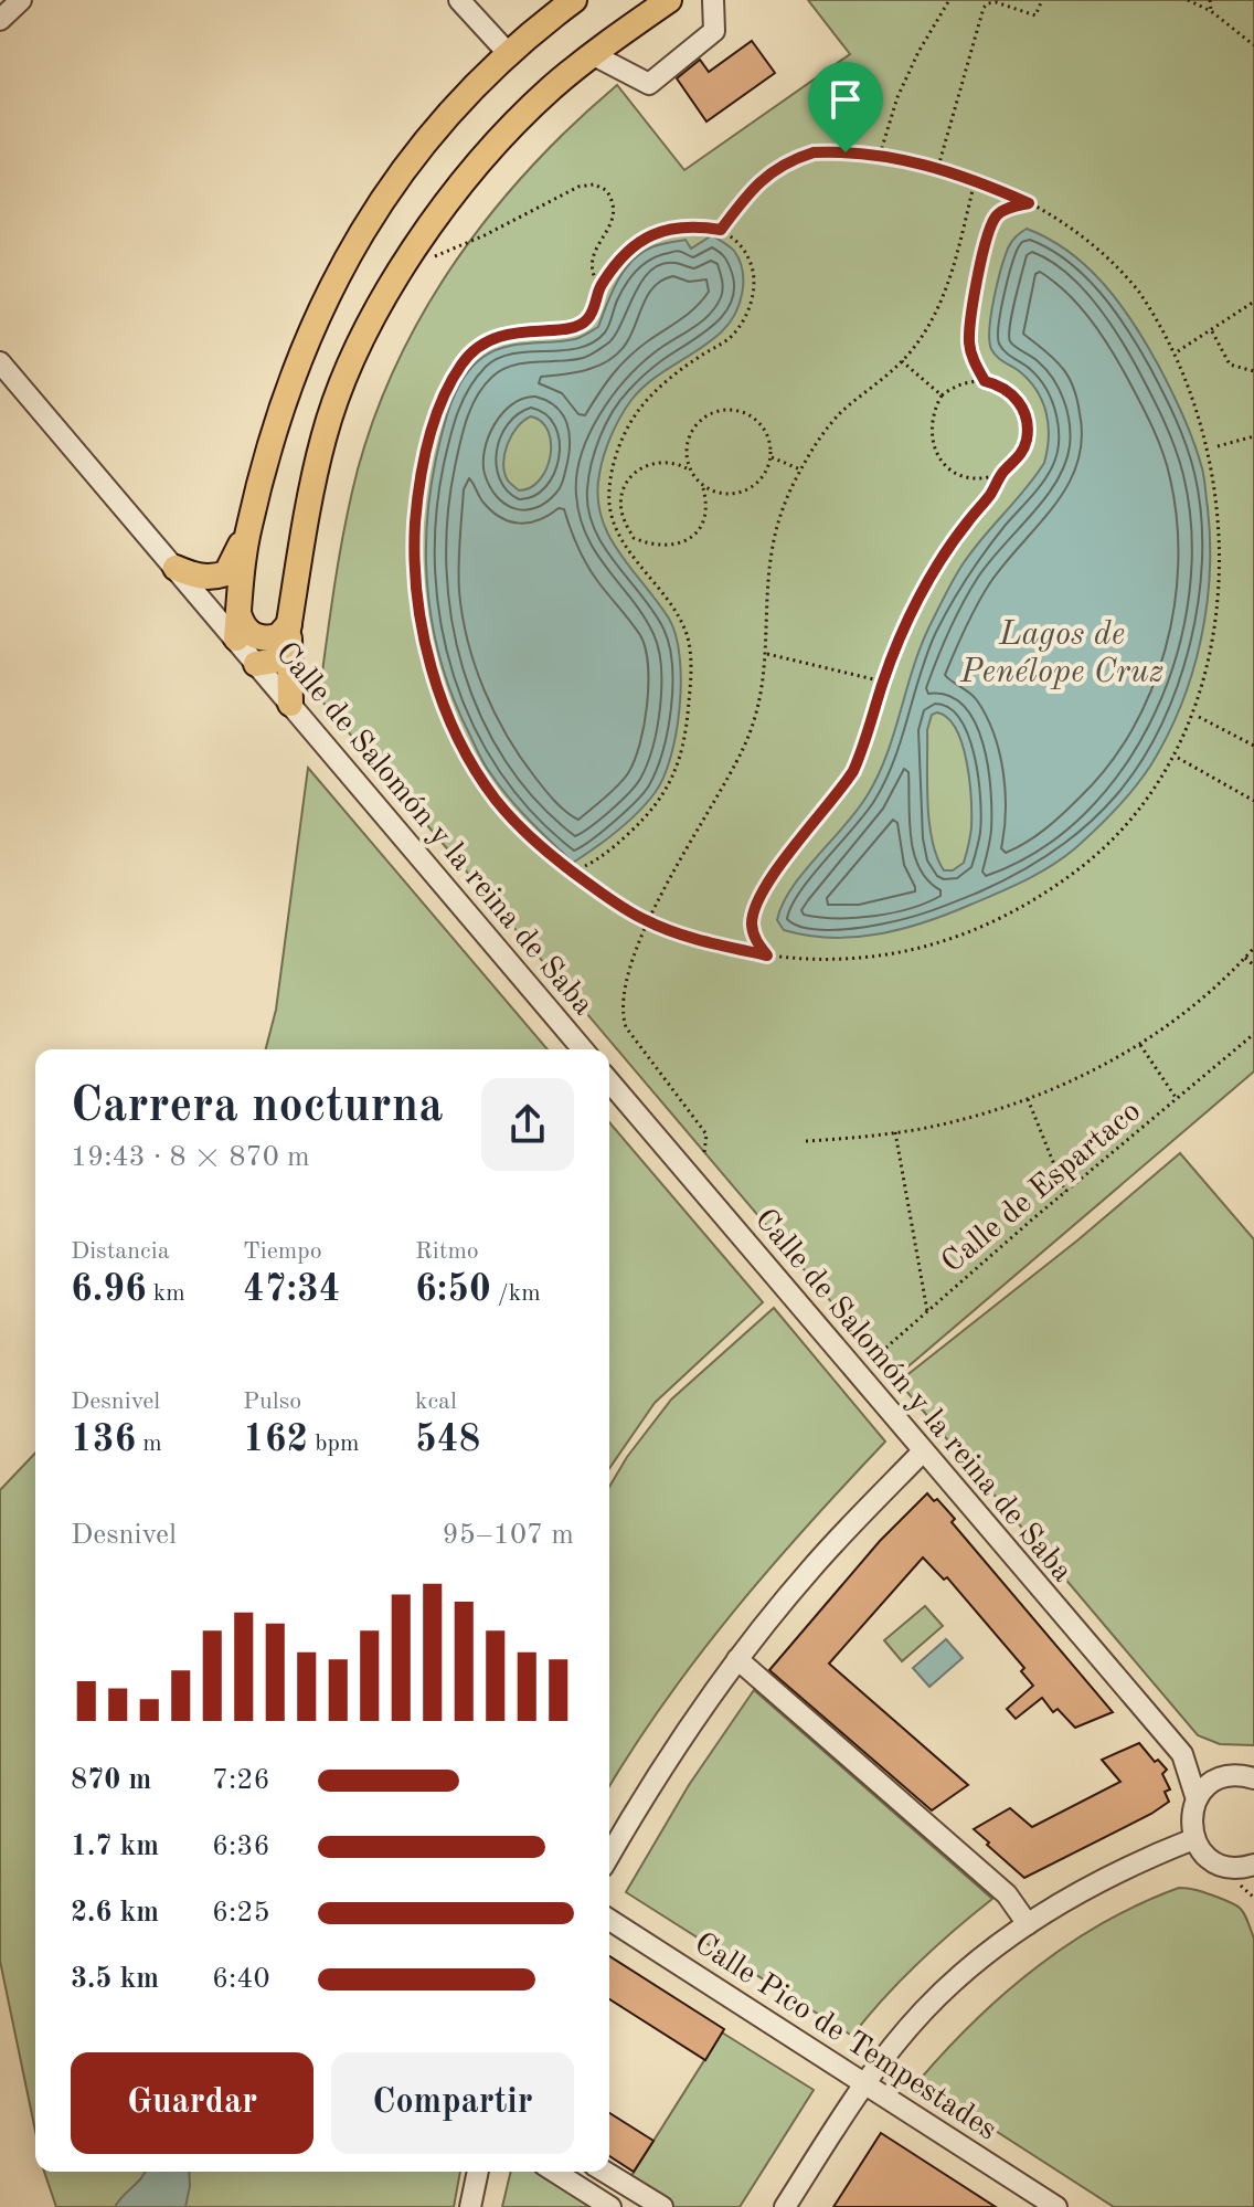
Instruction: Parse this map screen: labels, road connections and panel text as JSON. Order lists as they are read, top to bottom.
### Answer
{
  "streets": {
    "street": ["Calle de Salomón y la reina de Saba", "Calle Pico de Tempestades"],
    "path": ["Calle de Espartaco"]
  },
  "crossings": [
    ["Calle de Salomón y la reina de Saba", "Calle de Espartaco"]
  ],
  "water": ["Lagos de Penélope Cruz"],
  "page": {
    "heading": ["Carrera nocturna", "19:43 · 8 × 870 m"],
    "stats": [
      ["Distancia", "6.96 km"],
      ["Tiempo", "47:34"],
      ["Ritmo", "6:50 /km"],
      ["Desnivel", "136 m"],
      ["Pulso", "162 bpm"],
      ["kcal", "548"]
    ],
    "chart": ["Desnivel", "95–107 m"],
    "list": [
      {
        "name": "870 m",
        "note": "7:26"
      },
      {
        "name": "1.7 km",
        "note": "6:36"
      },
      {
        "name": "2.6 km",
        "note": "6:25"
      },
      {
        "name": "3.5 km",
        "note": "6:40"
      }
    ],
    "buttons": ["Guardar", "Compartir"]
  }
}
